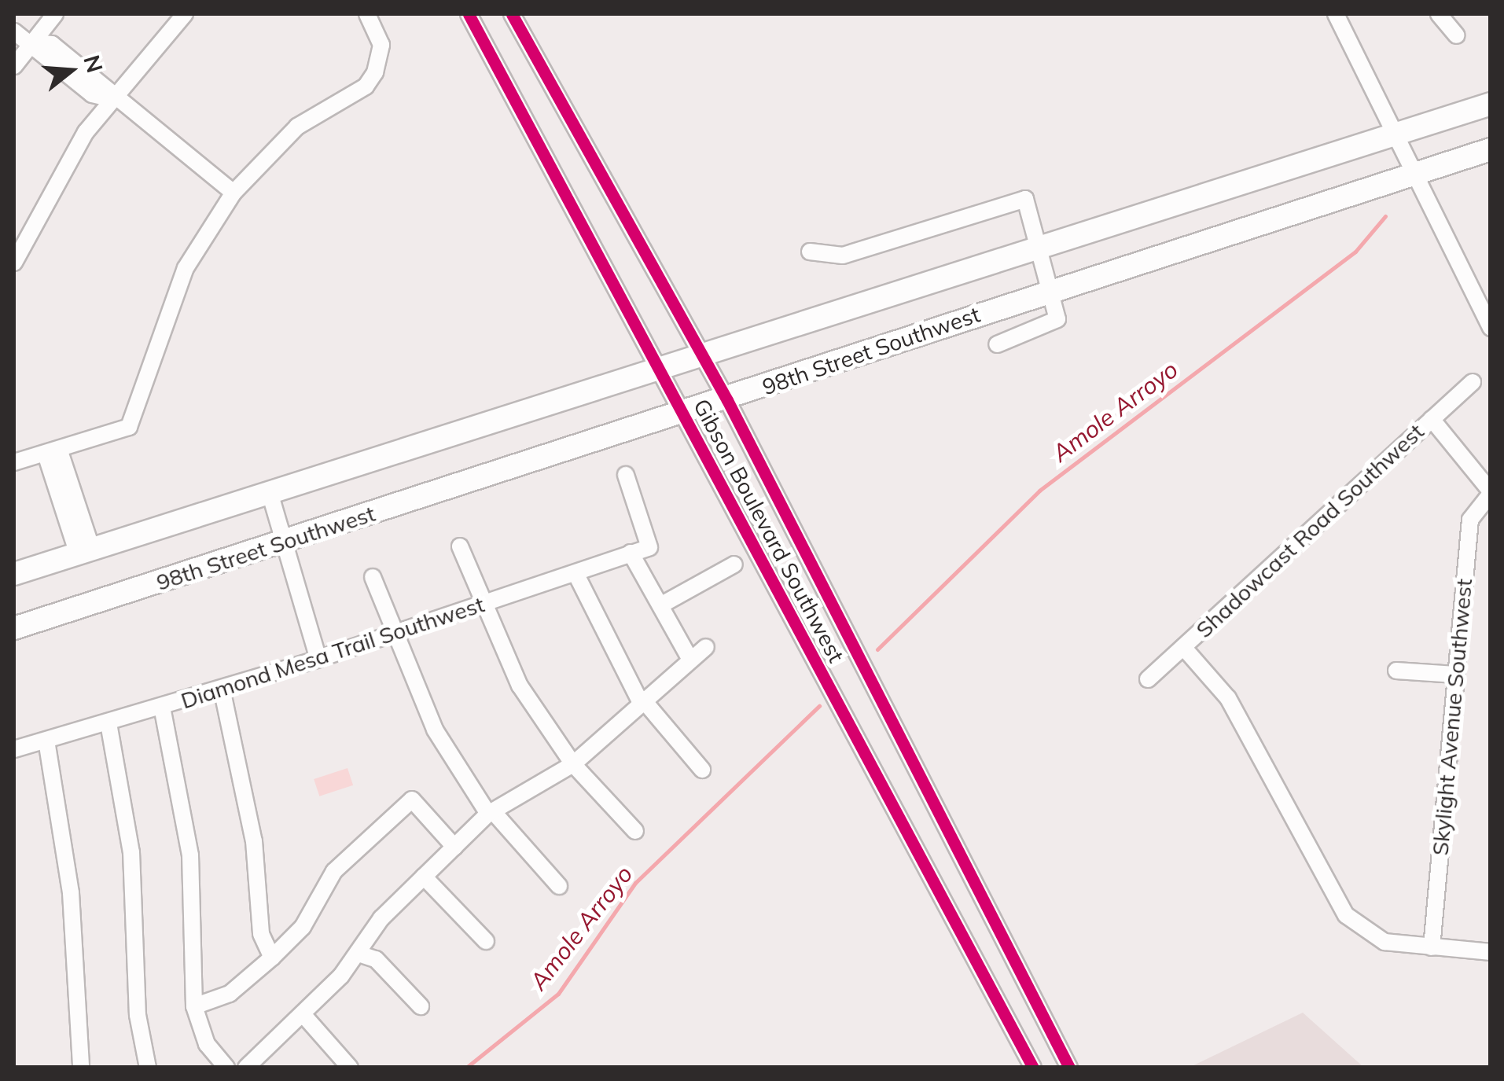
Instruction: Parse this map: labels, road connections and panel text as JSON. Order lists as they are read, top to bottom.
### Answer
{
  "streets": {
    "main road": ["98th Street Southwest"],
    "street": [
      "Gibson Boulevard Southwest",
      "Shadowcast Road Southwest",
      "Diamond Mesa Trail Southwest",
      "Skylight Avenue Southwest"
    ]
  },
  "crossings": [
    ["98th Street Southwest", "Gibson Boulevard Southwest"]
  ],
  "water": ["Amole Arroyo"],
  "north": "right"
}
